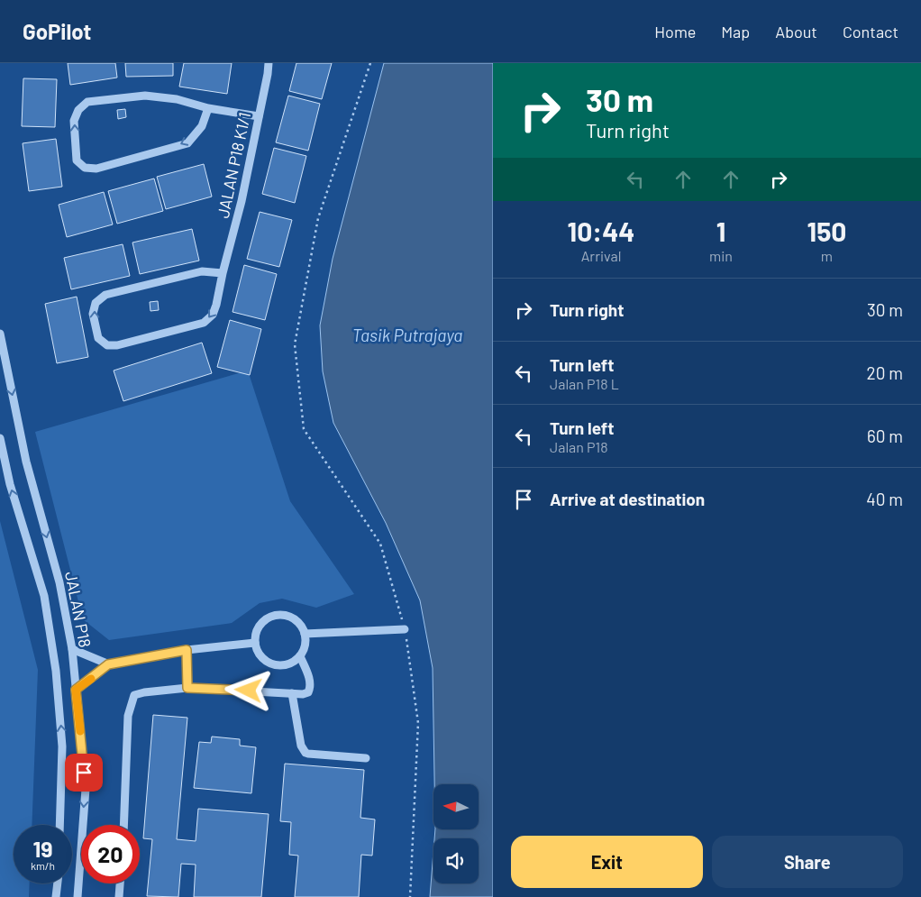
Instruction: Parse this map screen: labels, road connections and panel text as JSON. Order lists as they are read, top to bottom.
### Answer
{
  "streets": {
    "street": ["JALAN P18 K1/1", "JALAN P18"]
  },
  "water": ["Tasik Putrajaya"],
  "north": "left",
  "page": {
    "header": "GoPilot",
    "nav": [
      "Home",
      "Map",
      "About",
      "Contact"
    ],
    "turn": ["30 m", "Turn right"],
    "eta": [
      "10:44",
      "Arrival",
      "1",
      "min",
      "150",
      "m"
    ],
    "list": [
      {
        "name": "Turn right",
        "value": "30 m"
      },
      {
        "name": "Turn left",
        "note": "Jalan P18 L",
        "value": "20 m"
      },
      {
        "name": "Turn left",
        "note": "Jalan P18",
        "value": "60 m"
      },
      {
        "name": "Arrive at destination",
        "value": "40 m"
      }
    ],
    "speed": "19 km/h",
    "limit": "20",
    "buttons": ["Exit", "Share"]
  }
}
